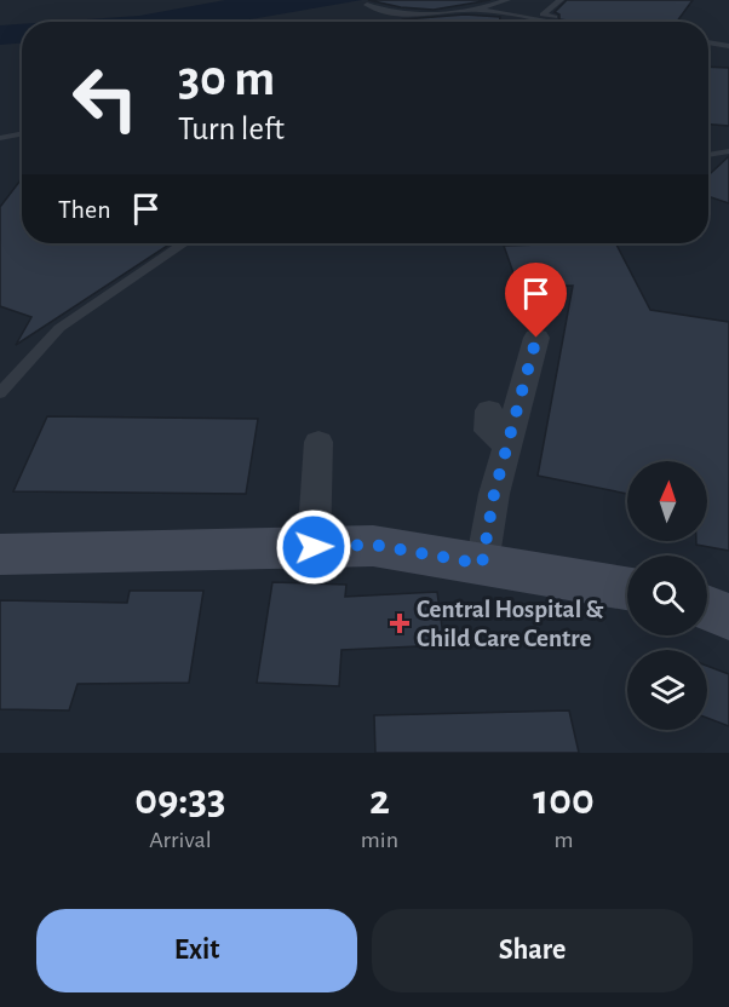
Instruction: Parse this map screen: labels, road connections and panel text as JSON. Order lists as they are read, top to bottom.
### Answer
{
  "places": {
    "health": ["Central Hospital & Child Care Centre"]
  },
  "north": "top",
  "page": {
    "turn": ["30 m", "Turn left"],
    "then": "Then",
    "eta": [
      "09:33",
      "Arrival",
      "2",
      "min",
      "100",
      "m"
    ],
    "buttons": ["Exit", "Share"]
  }
}
